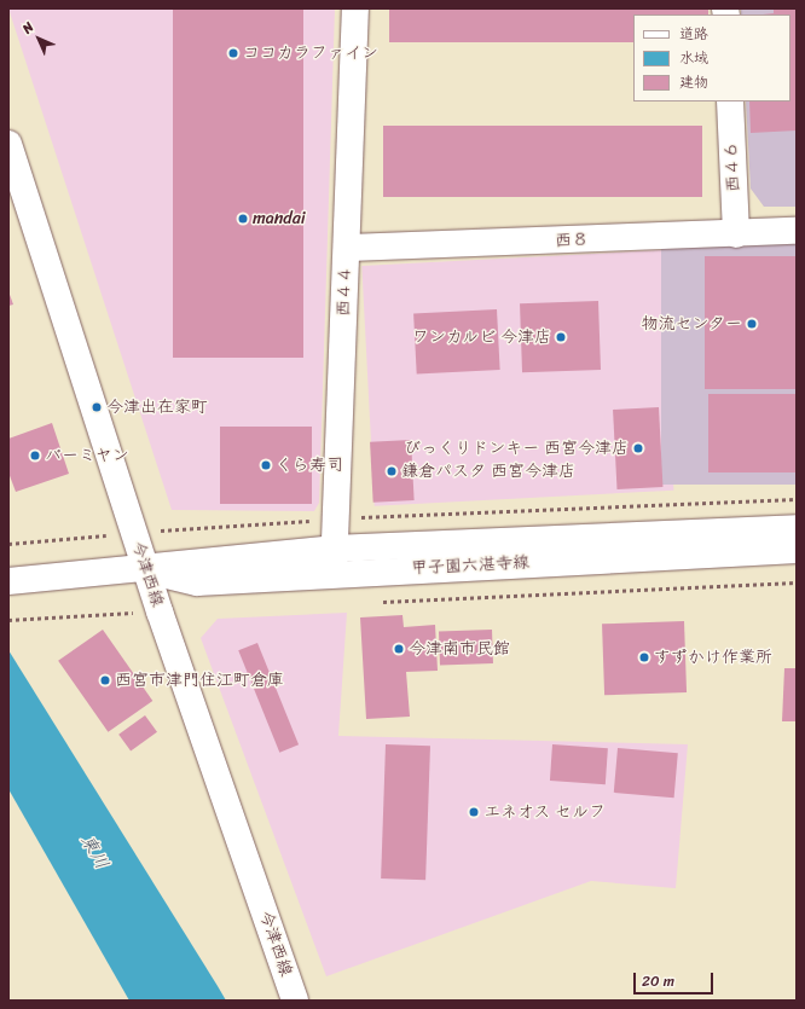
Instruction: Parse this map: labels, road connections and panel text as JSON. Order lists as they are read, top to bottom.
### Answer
{
  "streets": {
    "street": [
      "西４６",
      "西８",
      "西４４",
      "甲子園六湛寺線",
      "今津西線"
    ]
  },
  "crossings": [
    ["西４６", "西８"],
    ["西８", "西４４"],
    ["西４４", "甲子園六湛寺線"],
    ["甲子園六湛寺線", "今津西線"]
  ],
  "water": ["東川"],
  "places": [
    "ココカラファイン",
    "mandai",
    "物流センター",
    "ワンカルビ 今津店",
    "今津出在家町",
    "びっくりドンキー 西宮今津店",
    "バーミヤン",
    "くら寿司",
    "鎌倉パスタ 西宮今津店",
    "今津南市民館",
    "すずかけ作業所",
    "西宮市津門住江町倉庫",
    "エネオス セルフ"
  ],
  "legend": ["道路", "水域", "建物"],
  "scale_bar": "20 m",
  "north": "top left"
}
